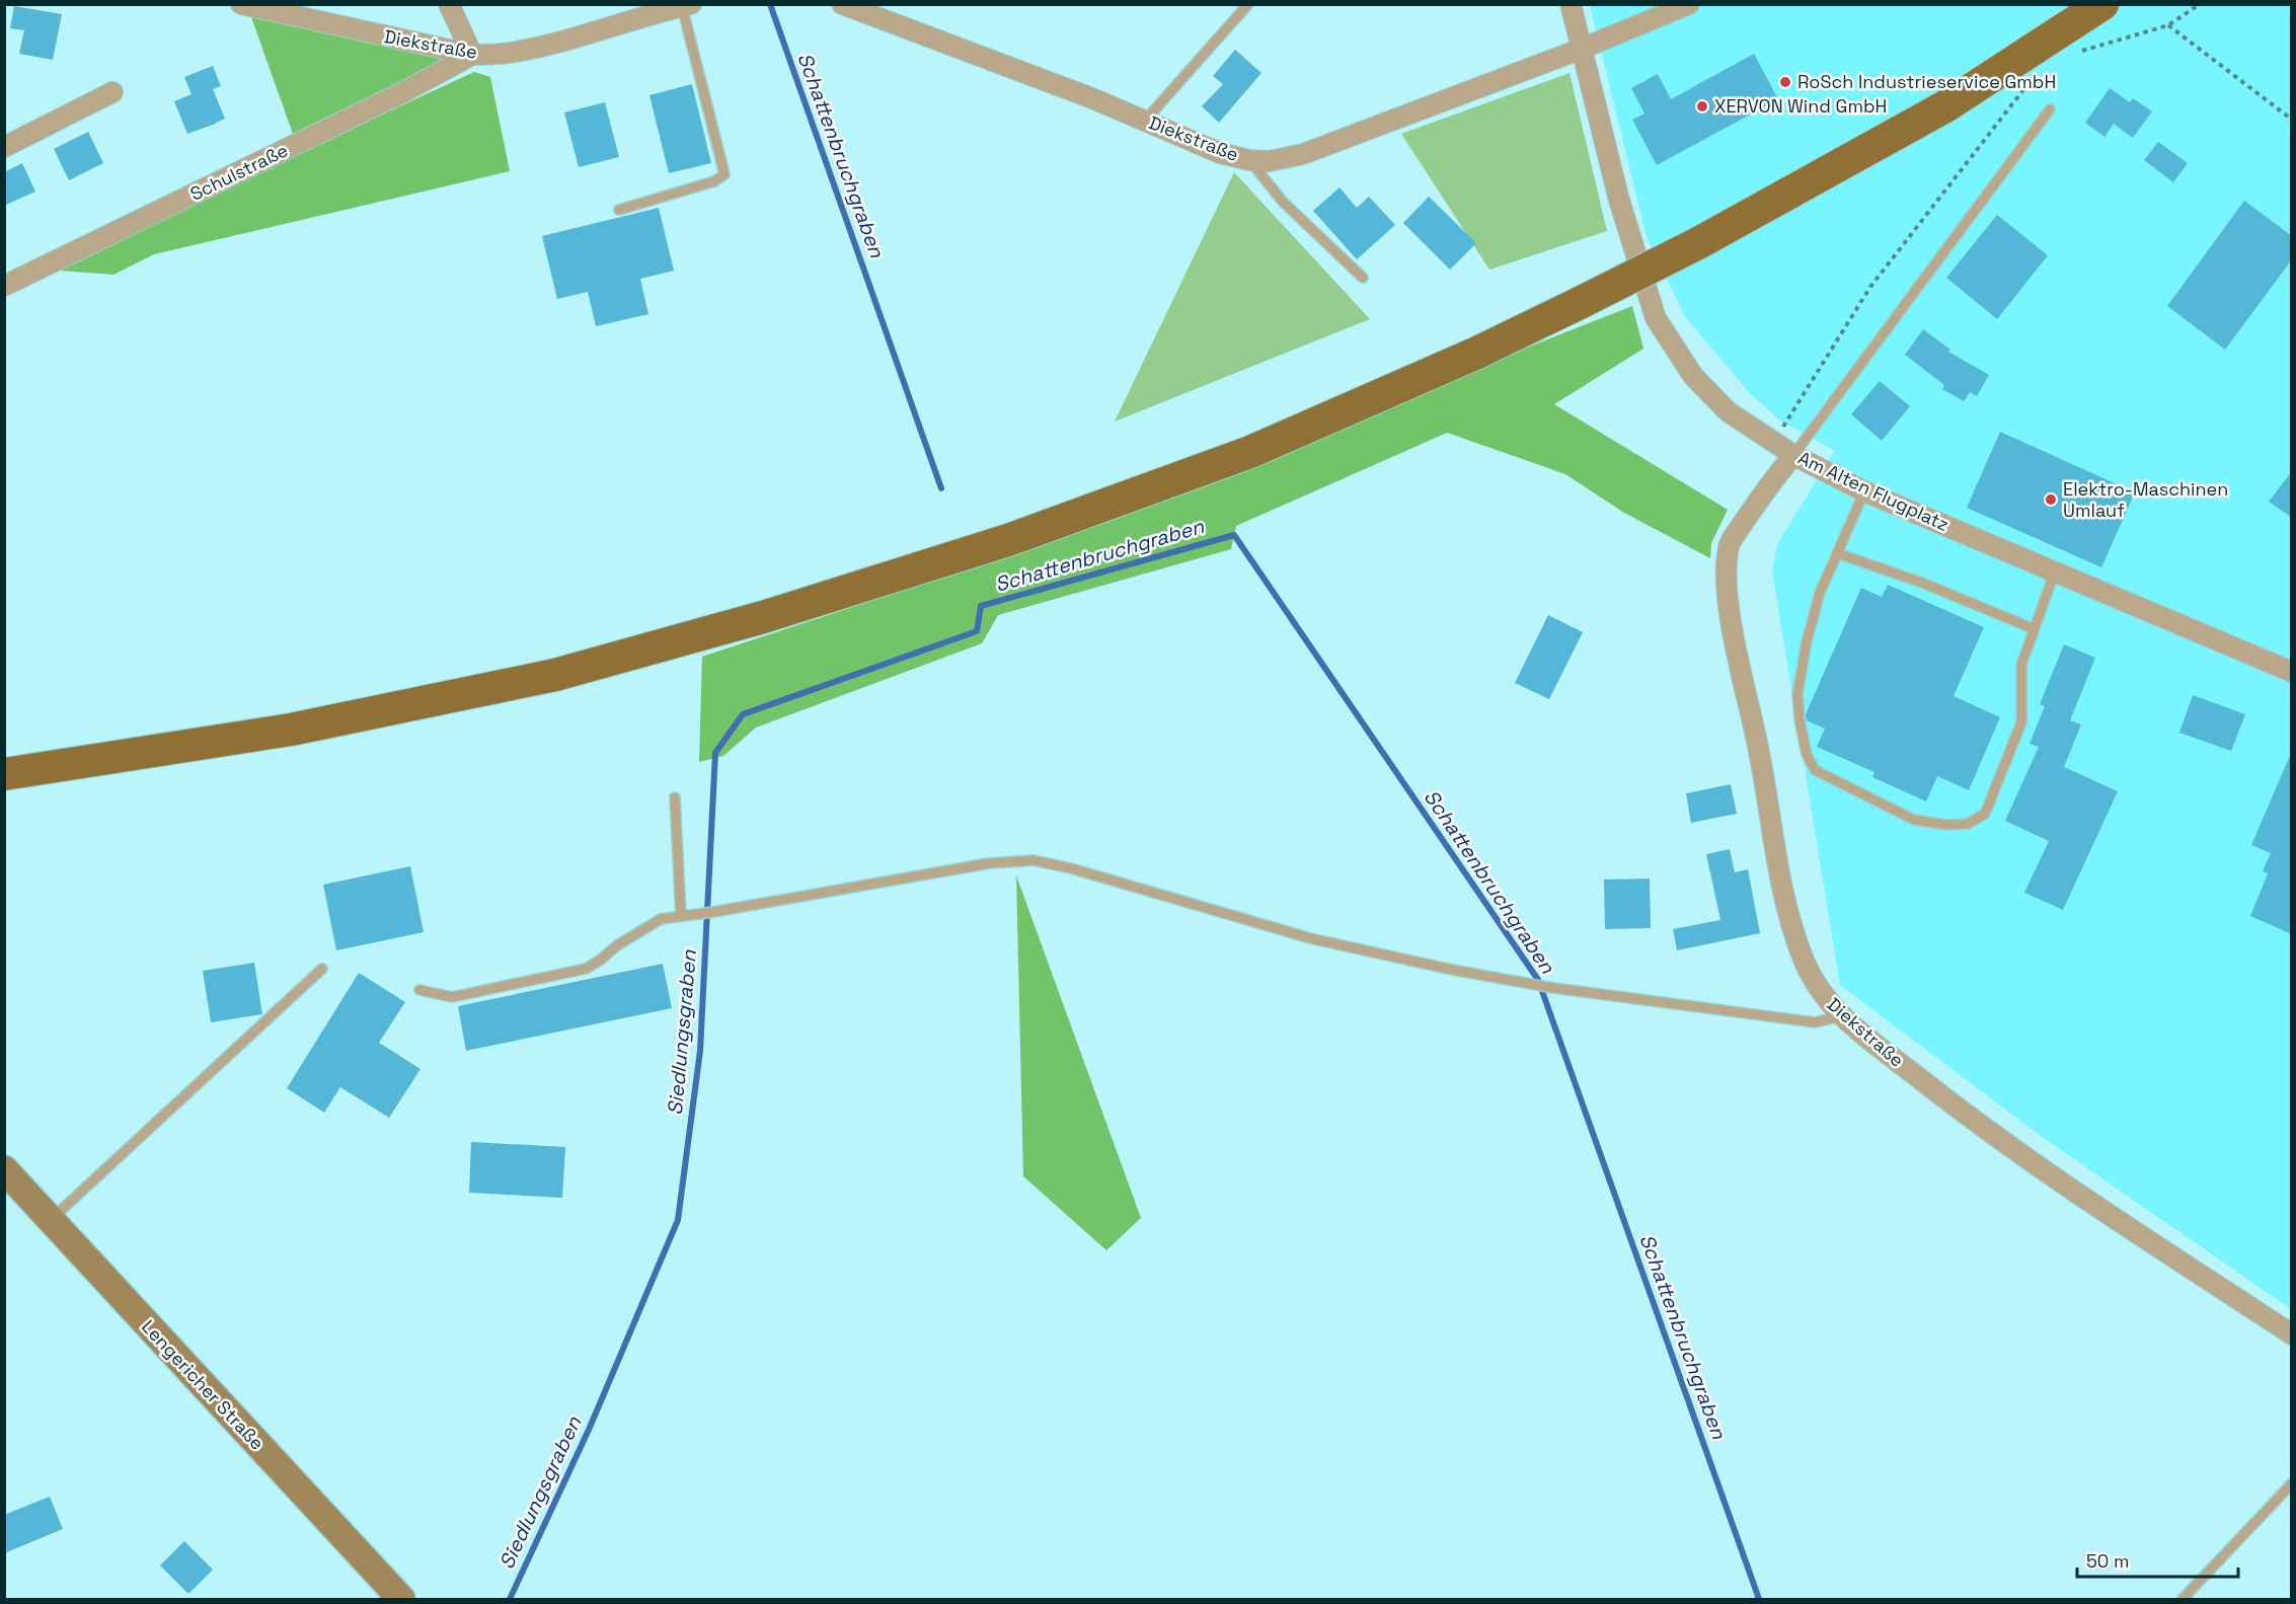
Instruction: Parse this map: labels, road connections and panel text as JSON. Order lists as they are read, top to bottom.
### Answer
{
  "streets": {
    "main road": ["Lengericher Straße"],
    "street": ["Diekstraße", "Schulstraße", "Am Alten Flugplatz"]
  },
  "crossings": [
    ["Diekstraße", "Schulstraße"],
    ["Diekstraße", "Am Alten Flugplatz"]
  ],
  "water": ["Schattenbruchgraben", "Siedlungsgraben"],
  "places": ["RoSch Industrieservice GmbH", "XERVON Wind GmbH", "Elektro-Maschinen Umlauf"],
  "scale_bar": "50 m"
}
